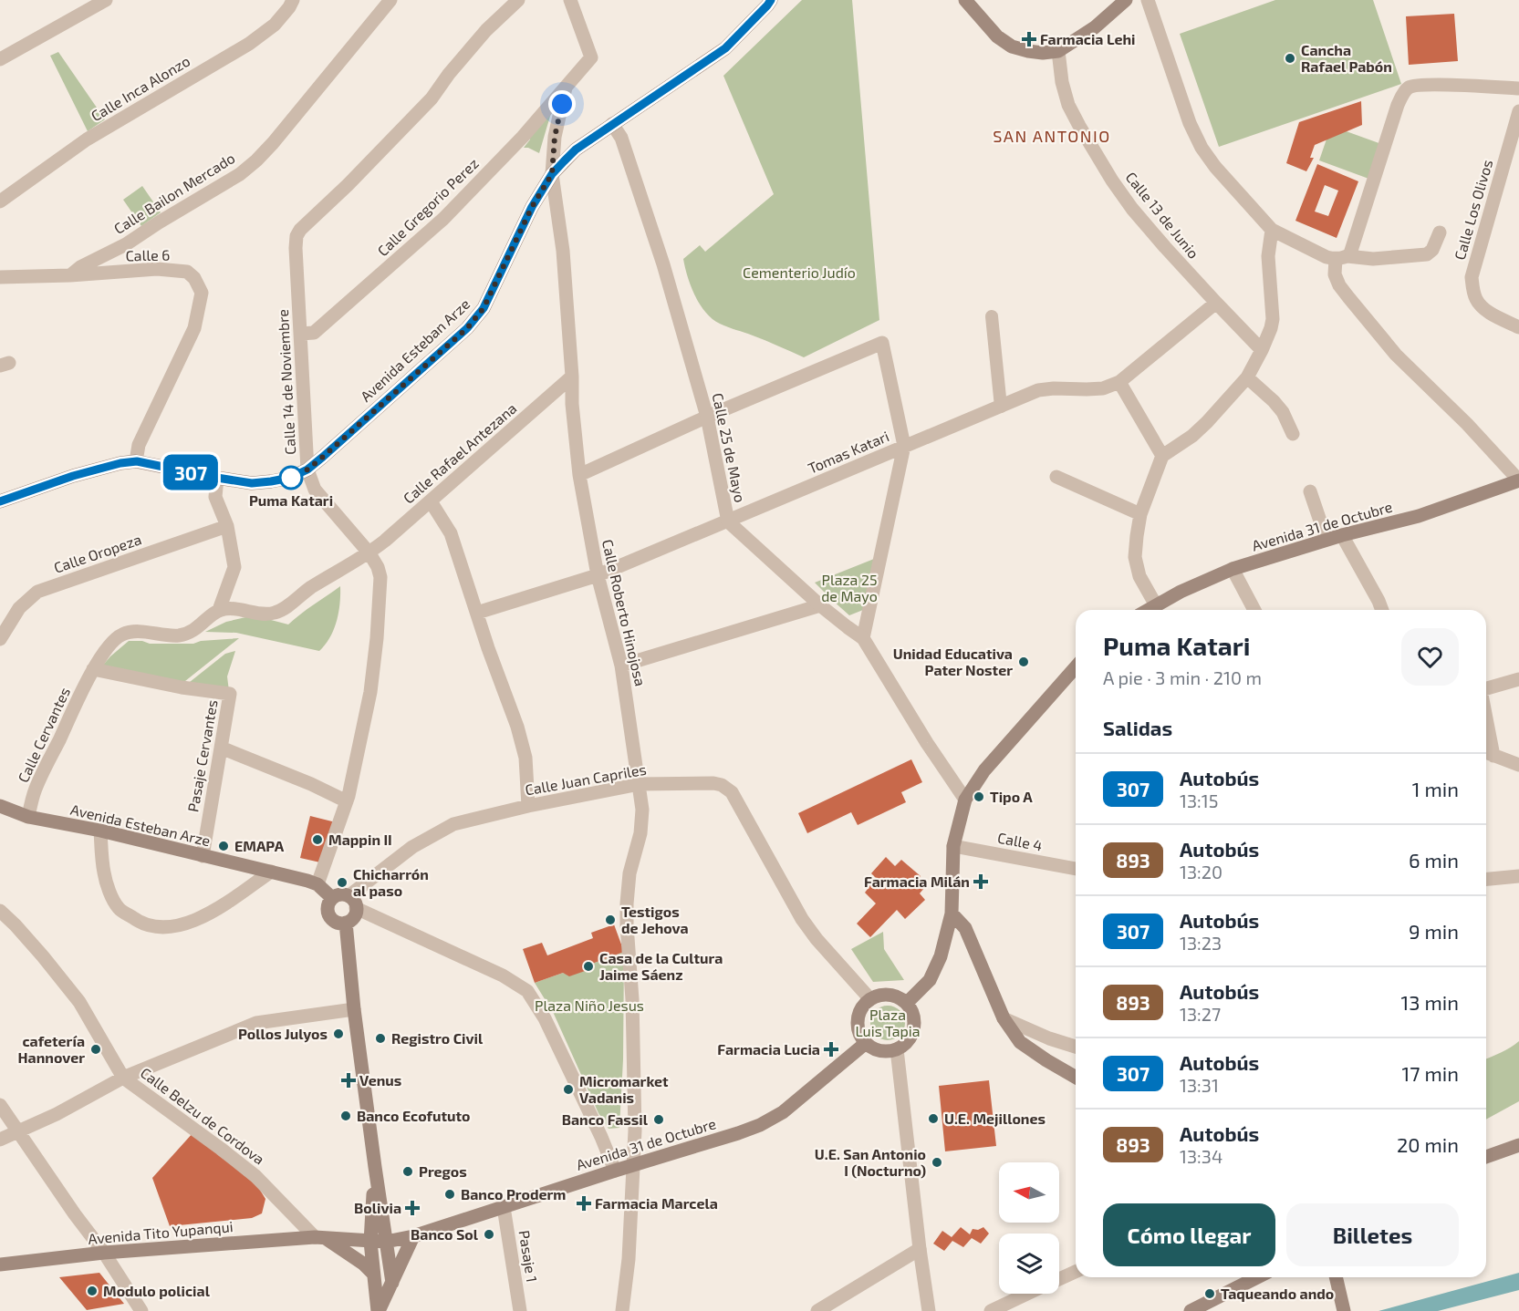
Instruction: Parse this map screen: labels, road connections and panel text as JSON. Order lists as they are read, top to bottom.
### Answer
{
  "streets": {
    "main road": ["Avenida Esteban Arze", "Avenida 31 de Octubre", "Avenida Tito Yupanqui"],
    "street": [
      "Calle Inca Alonzo",
      "Calle Bailon Mercado",
      "Calle Gregorio Perez",
      "Calle Los Olivos",
      "Calle 13 de Junio",
      "Calle 6",
      "Calle 14 de Noviembre",
      "Calle 25 de Mayo",
      "Tomas Katari",
      "Calle Rafael Antezana",
      "Calle Oropeza",
      "Calle Roberto Hinojosa",
      "Calle Cervantes",
      "Pasaje Cervantes",
      "Calle Juan Capriles",
      "Calle 4",
      "Calle Belzu de Cordova",
      "Pasaje 1"
    ]
  },
  "crossings": [
    ["Calle Bailon Mercado", "Calle 6"],
    ["Calle Gregorio Perez", "Calle 14 de Noviembre"],
    ["Calle Gregorio Perez", "Calle Roberto Hinojosa"],
    ["Calle 13 de Junio", "Tomas Katari"],
    ["Calle 6", "Avenida Esteban Arze"],
    ["Avenida Esteban Arze", "Calle 14 de Noviembre"],
    ["Avenida Esteban Arze", "Calle 25 de Mayo"],
    ["Avenida Esteban Arze", "Calle Roberto Hinojosa"],
    ["Avenida Esteban Arze", "Calle Cervantes"],
    ["Avenida Esteban Arze", "Pasaje Cervantes"],
    ["Avenida Esteban Arze", "Calle Juan Capriles"],
    ["Calle 14 de Noviembre", "Calle Rafael Antezana"],
    ["Calle 25 de Mayo", "Tomas Katari"],
    ["Tomas Katari", "Calle Roberto Hinojosa"],
    ["Calle Rafael Antezana", "Calle Roberto Hinojosa"],
    ["Avenida 31 de Octubre", "Calle Roberto Hinojosa"],
    ["Avenida 31 de Octubre", "Calle Juan Capriles"],
    ["Avenida 31 de Octubre", "Avenida Tito Yupanqui"],
    ["Avenida 31 de Octubre", "Pasaje 1"],
    ["Calle Roberto Hinojosa", "Calle Juan Capriles"],
    ["Calle Cervantes", "Pasaje Cervantes"],
    ["Calle Belzu de Cordova", "Avenida Tito Yupanqui"]
  ],
  "districts": ["SAN ANTONIO"],
  "parks": [
    "Cementerio Judío",
    "Plaza 25 de Mayo",
    "Plaza Niño Jesus",
    "Plaza Luis Tapia"
  ],
  "places": {
    "health": [
      "Farmacia Lehi",
      "Farmacia Milán",
      "Farmacia Lucia",
      "Venus",
      "Farmacia Marcela",
      "Bolivia"
    ],
    "other": [
      "Cancha Rafael Pabón",
      "Puma Katari",
      "Unidad Educativa Pater Noster",
      "Tipo A",
      "Mappin II",
      "EMAPA",
      "Chicharrón al paso",
      "Testigos de Jehova",
      "Casa de la Cultura Jaime Sáenz",
      "Pollos Julyos",
      "Registro Civil",
      "cafetería Hannover",
      "Micromarket Vadanis",
      "Banco Ecofututo",
      "U.E. Mejillones",
      "Banco Fassil",
      "U.E. San Antonio I (Nocturno)",
      "Pregos",
      "Banco Proderm",
      "Banco Sol",
      "Modulo policial",
      "Taqueando ando"
    ]
  },
  "lines": ["bus line 307"],
  "north": "left",
  "page": {
    "on_map": "307",
    "heading": [
      ["Puma Katari", "A pie · 3 min · 210 m"],
      "Salidas"
    ],
    "list": [
      {
        "mark": "307",
        "name": "Autobús",
        "note": "13:15",
        "value": "1 min"
      },
      {
        "mark": "893",
        "name": "Autobús",
        "note": "13:20",
        "value": "6 min"
      },
      {
        "mark": "307",
        "name": "Autobús",
        "note": "13:23",
        "value": "9 min"
      },
      {
        "mark": "893",
        "name": "Autobús",
        "note": "13:27",
        "value": "13 min"
      },
      {
        "mark": "307",
        "name": "Autobús",
        "note": "13:31",
        "value": "17 min"
      },
      {
        "mark": "893",
        "name": "Autobús",
        "note": "13:34",
        "value": "20 min"
      }
    ],
    "buttons": ["Cómo llegar", "Billetes"]
  }
}
